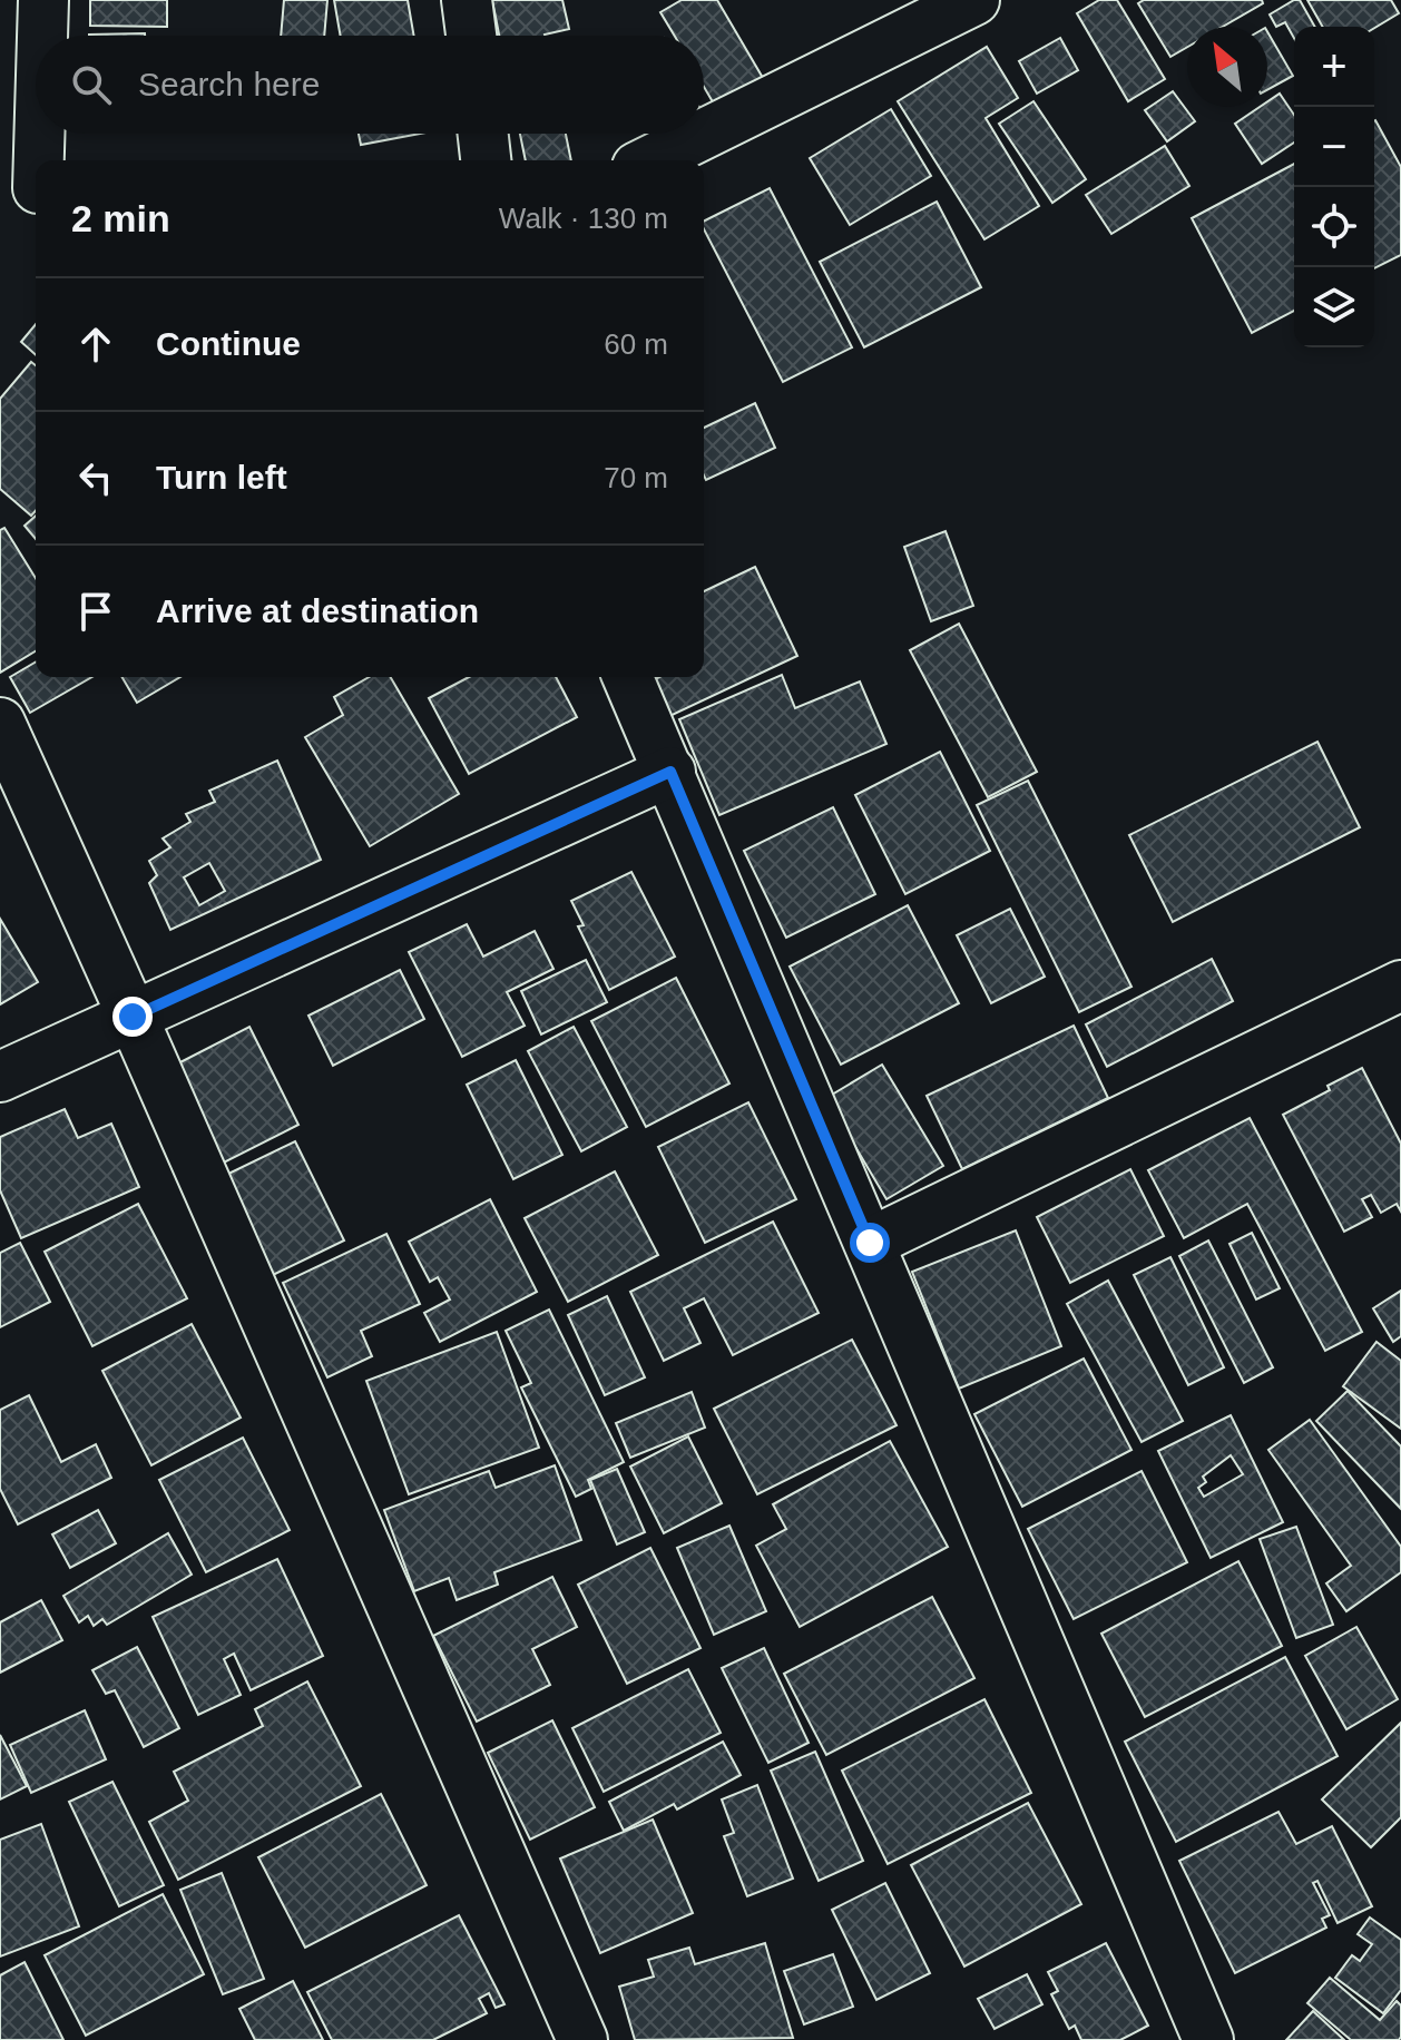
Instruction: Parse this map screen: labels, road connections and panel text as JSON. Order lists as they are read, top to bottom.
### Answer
{
  "north": "top left",
  "page": {
    "map_buttons": ["+", "−"],
    "search": "Search here",
    "heading": ["2 min", "Walk · 130 m"],
    "list": [
      ["Continue", "60 m"],
      ["Turn left", "70 m"],
      "Arrive at destination"
    ]
  }
}
